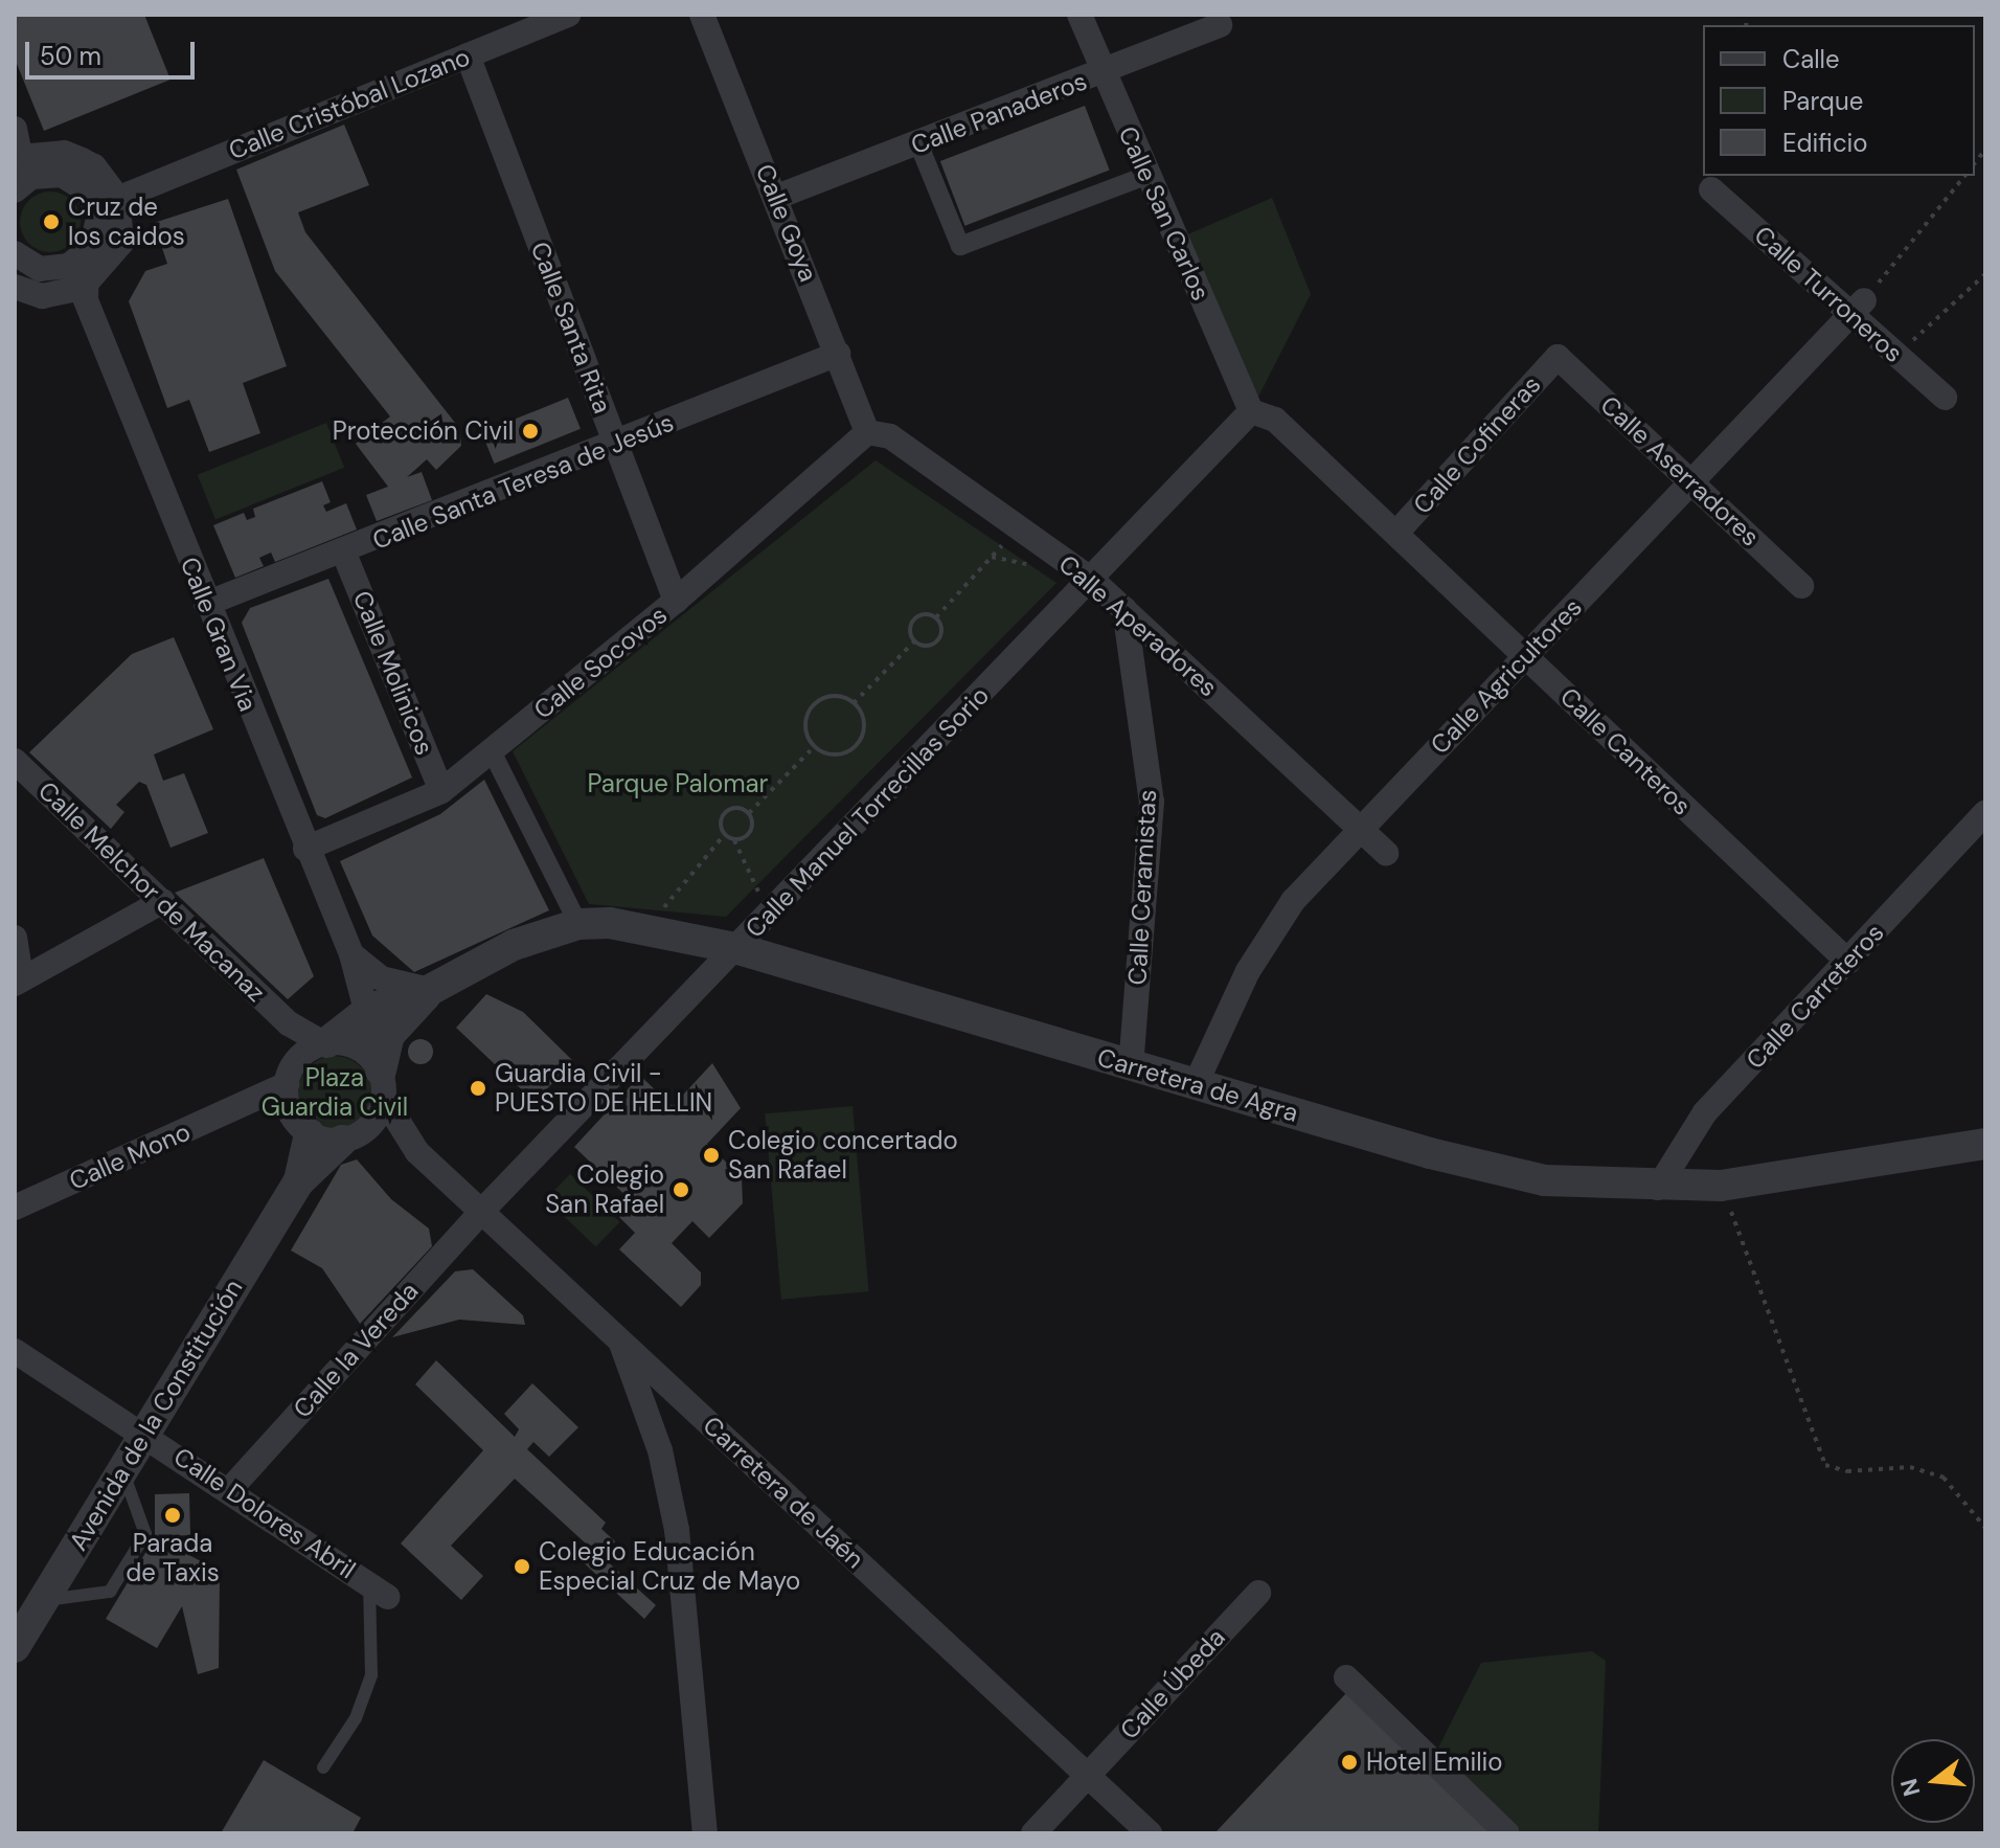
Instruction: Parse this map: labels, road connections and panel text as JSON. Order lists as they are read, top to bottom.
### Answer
{
  "streets": {
    "street": [
      "Calle Cristóbal Lozano",
      "Calle Panaderos",
      "Calle San Carlos",
      "Calle Goya",
      "Calle Turroneros",
      "Calle Santa Rita",
      "Calle Cofineras",
      "Calle Aserradores",
      "Calle Santa Teresa de Jesús",
      "Calle Aperadores",
      "Calle Gran Via",
      "Calle Socovos",
      "Calle Molinicos",
      "Calle Agricultores",
      "Calle Canteros",
      "Calle Manuel Torrecillas Sorio",
      "Calle Ceramistas",
      "Calle Melchor de Macanaz",
      "Calle Carreteros",
      "Carretera de Agra",
      "Calle Mono",
      "Calle la Vereda",
      "Avenida de la Constitución",
      "Carretera de Jaén",
      "Calle Dolores Abril",
      "Calle Úbeda"
    ]
  },
  "crossings": [
    ["Calle Cristóbal Lozano", "Calle Santa Rita"],
    ["Calle Panaderos", "Calle San Carlos"],
    ["Calle Panaderos", "Calle Goya"],
    ["Calle San Carlos", "Calle Canteros"],
    ["Calle San Carlos", "Calle Manuel Torrecillas Sorio"],
    ["Calle Goya", "Calle Santa Teresa de Jesús"],
    ["Calle Goya", "Calle Aperadores"],
    ["Calle Goya", "Calle Socovos"],
    ["Calle Turroneros", "Calle Agricultores"],
    ["Calle Santa Rita", "Calle Santa Teresa de Jesús"],
    ["Calle Santa Rita", "Calle Socovos"],
    ["Calle Cofineras", "Calle Aserradores"],
    ["Calle Cofineras", "Calle Canteros"],
    ["Calle Aserradores", "Calle Agricultores"],
    ["Calle Santa Teresa de Jesús", "Calle Gran Via"],
    ["Calle Santa Teresa de Jesús", "Calle Molinicos"],
    ["Calle Aperadores", "Calle Socovos"],
    ["Calle Aperadores", "Calle Agricultores"],
    ["Calle Aperadores", "Calle Manuel Torrecillas Sorio"],
    ["Calle Aperadores", "Calle Ceramistas"],
    ["Calle Gran Via", "Calle Socovos"],
    ["Calle Gran Via", "Calle Melchor de Macanaz"],
    ["Calle Gran Via", "Carretera de Agra"],
    ["Calle Gran Via", "Calle Mono"],
    ["Calle Gran Via", "Avenida de la Constitución"],
    ["Calle Gran Via", "Carretera de Jaén"],
    ["Calle Socovos", "Calle Molinicos"],
    ["Calle Agricultores", "Calle Canteros"],
    ["Calle Agricultores", "Carretera de Agra"],
    ["Calle Canteros", "Calle Manuel Torrecillas Sorio"],
    ["Calle Canteros", "Calle Carreteros"],
    ["Calle Manuel Torrecillas Sorio", "Carretera de Agra"],
    ["Calle Manuel Torrecillas Sorio", "Calle la Vereda"],
    ["Calle Manuel Torrecillas Sorio", "Carretera de Jaén"],
    ["Calle Ceramistas", "Carretera de Agra"],
    ["Calle Melchor de Macanaz", "Carretera de Agra"],
    ["Calle Melchor de Macanaz", "Calle Mono"],
    ["Calle Melchor de Macanaz", "Avenida de la Constitución"],
    ["Calle Melchor de Macanaz", "Carretera de Jaén"],
    ["Calle Carreteros", "Carretera de Agra"],
    ["Carretera de Agra", "Calle Mono"],
    ["Carretera de Agra", "Avenida de la Constitución"],
    ["Carretera de Agra", "Carretera de Jaén"],
    ["Calle Mono", "Avenida de la Constitución"],
    ["Calle Mono", "Carretera de Jaén"],
    ["Calle la Vereda", "Carretera de Jaén"],
    ["Calle la Vereda", "Calle Dolores Abril"],
    ["Avenida de la Constitución", "Carretera de Jaén"],
    ["Avenida de la Constitución", "Calle Dolores Abril"],
    ["Carretera de Jaén", "Calle Úbeda"]
  ],
  "parks": ["Parque Palomar", "Plaza Guardia Civil"],
  "places": [
    "Cruz de los caidos",
    "Protección Civil",
    "Guardia Civil - PUESTO DE HELLIN",
    "Colegio concertado San Rafael",
    "Colegio San Rafael",
    "Parada de Taxis",
    "Colegio Educación Especial Cruz de Mayo",
    "Hotel Emilio"
  ],
  "legend": ["Calle", "Parque", "Edificio"],
  "scale_bar": "50 m",
  "north": "left"
}
